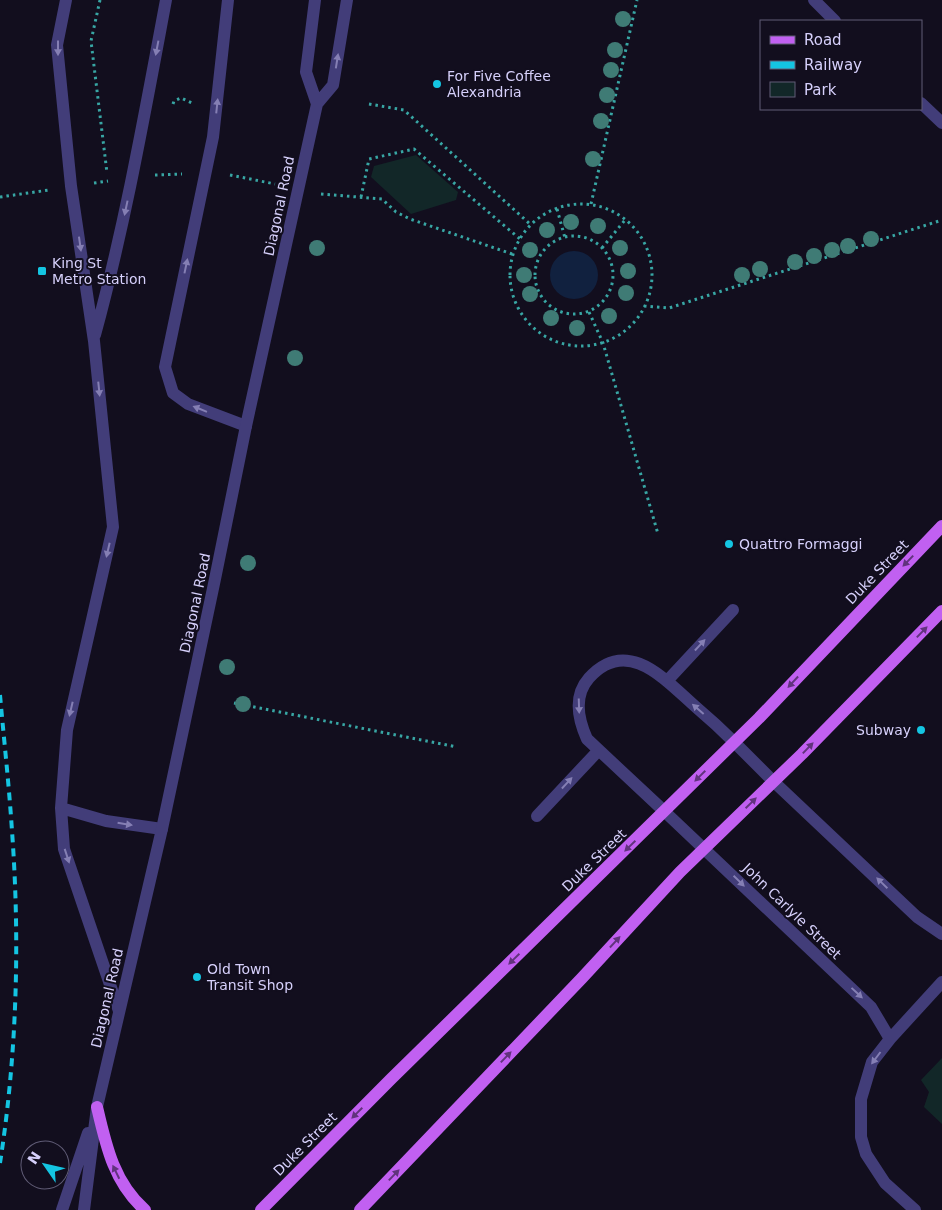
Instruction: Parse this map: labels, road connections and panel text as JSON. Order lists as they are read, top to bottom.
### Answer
{
  "streets": {
    "main road": ["Duke Street"],
    "street": ["Diagonal Road", "John Carlyle Street"]
  },
  "crossings": [
    ["Duke Street", "John Carlyle Street"]
  ],
  "places": {
    "other": [
      "For Five Coffee Alexandria",
      "Quattro Formaggi",
      "Subway",
      "Old Town Transit Shop"
    ],
    "transit": ["King St Metro Station"]
  },
  "legend": ["Road", "Railway", "Park"],
  "north": "top left"
}
